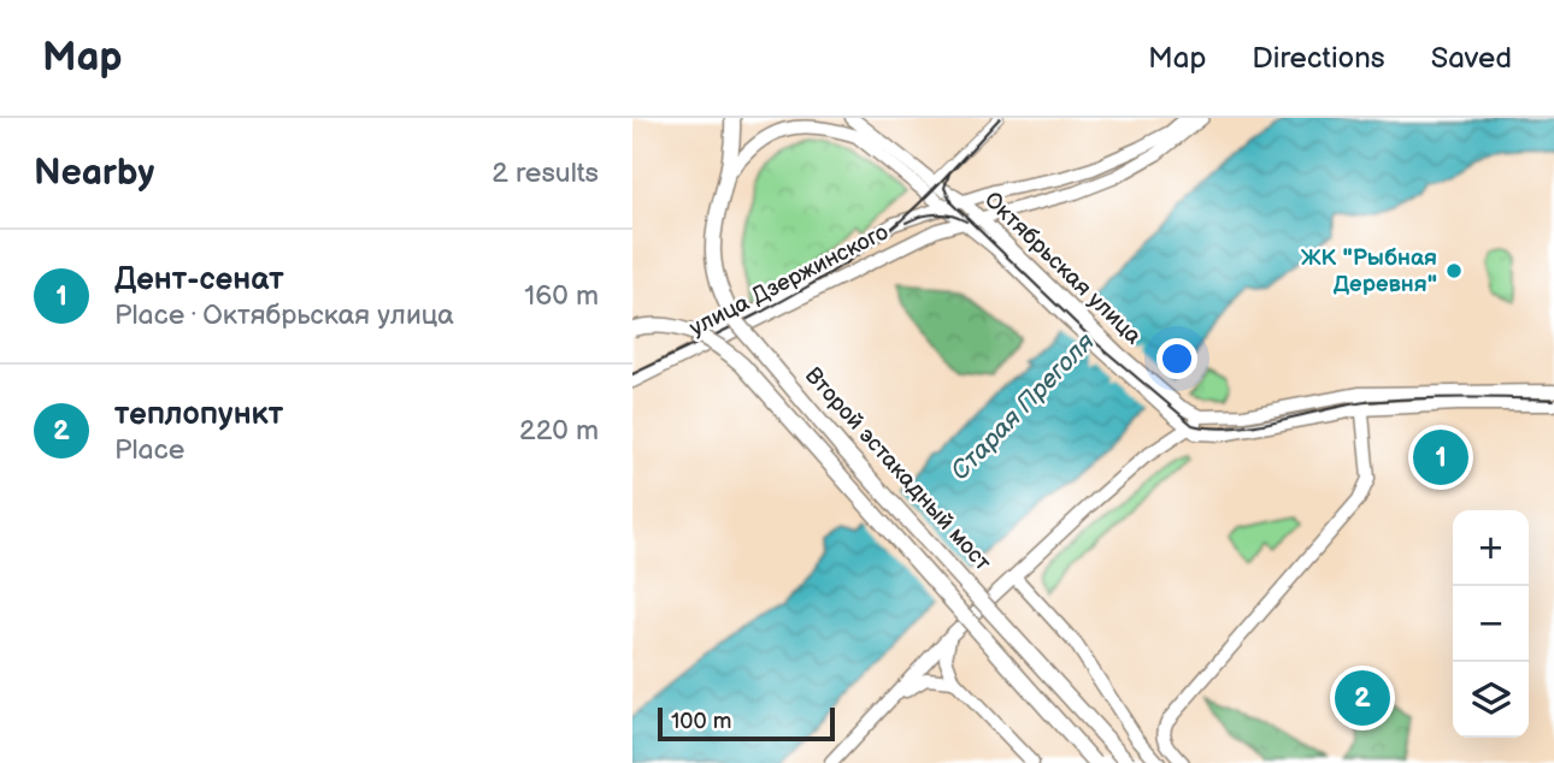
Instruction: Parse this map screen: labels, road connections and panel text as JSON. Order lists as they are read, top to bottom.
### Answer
{
  "streets": {
    "main road": ["Октябрьская улица", "улица Дзержинского", "Второй эстакадный мост"]
  },
  "crossings": [
    ["Октябрьская улица", "улица Дзержинского"],
    ["Октябрьская улица", "Второй эстакадный мост"],
    ["улица Дзержинского", "Второй эстакадный мост"]
  ],
  "water": ["Старая Преголя"],
  "places": ["ЖК \"Рыбная Деревня\""],
  "scale_bar": "100 m",
  "page": {
    "header": "Map",
    "nav": ["Map", "Directions", "Saved"],
    "heading": ["Nearby", "2 results"],
    "list": [
      {
        "mark": "1",
        "name": "Дент-сенат",
        "note": "Place · Октябрьская улица",
        "value": "160 m"
      },
      {
        "mark": "2",
        "name": "теплопункт",
        "note": "Place",
        "value": "220 m"
      }
    ],
    "pins": ["1", "2"],
    "map_buttons": ["+", "−"],
    "scale": "100 m"
  }
}
